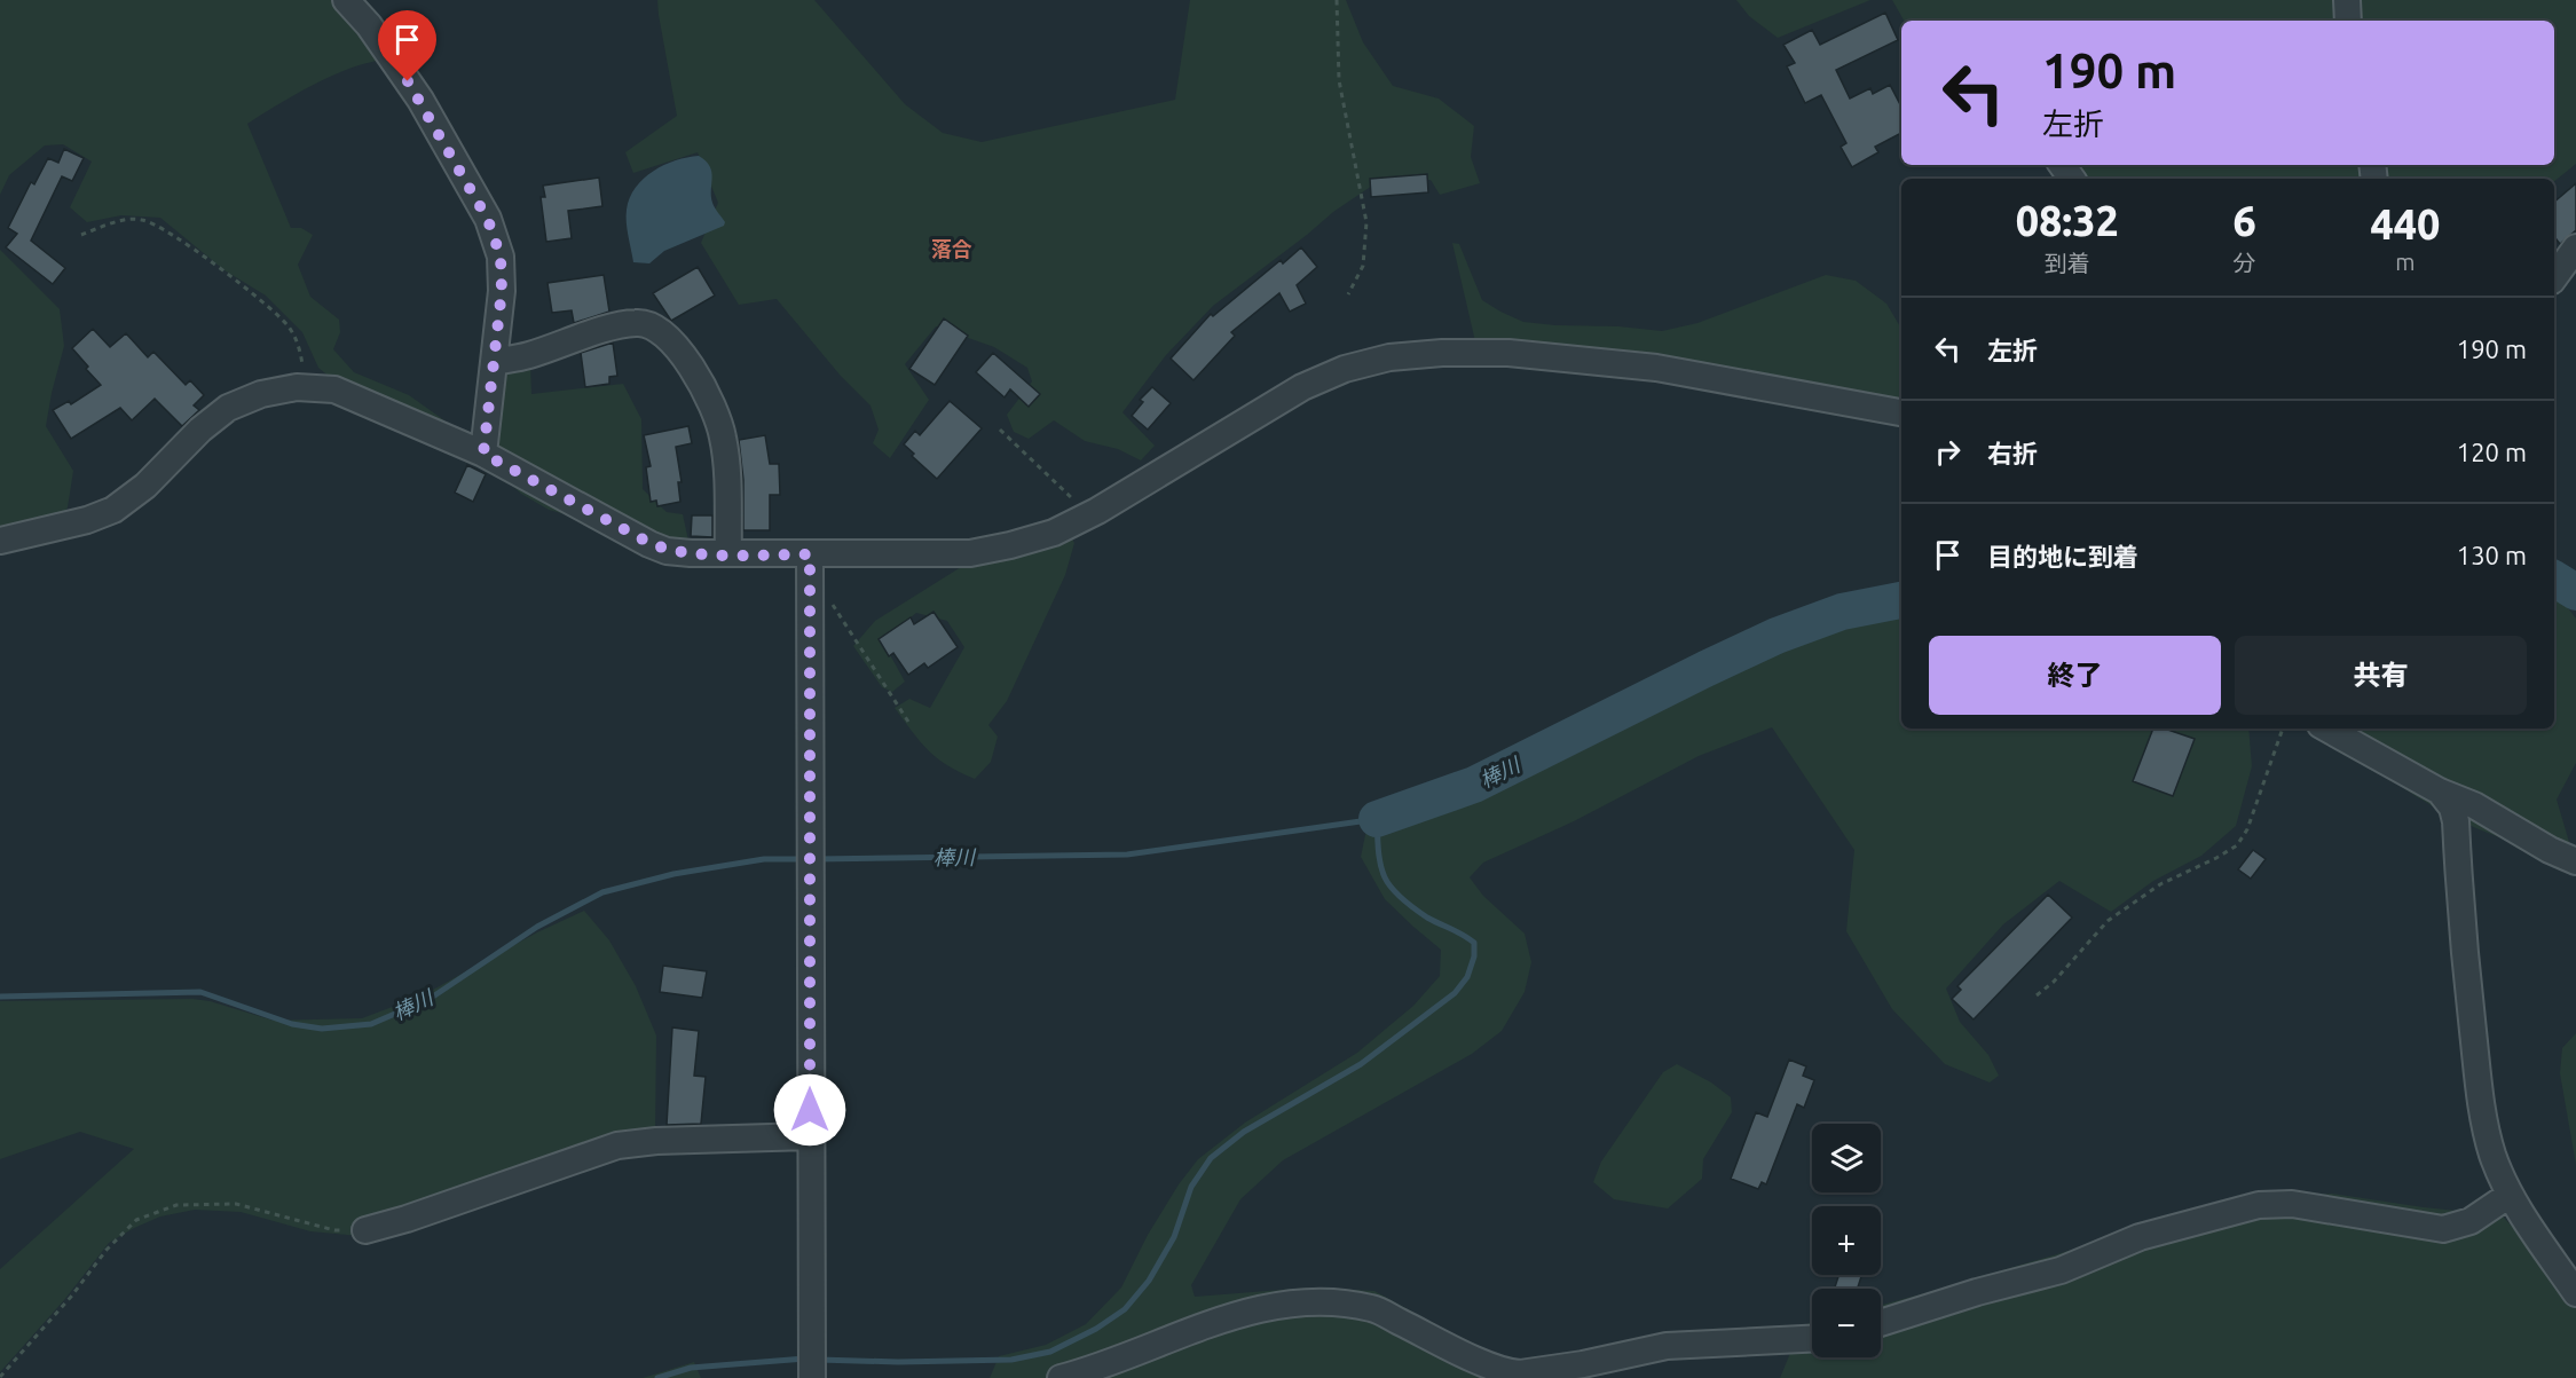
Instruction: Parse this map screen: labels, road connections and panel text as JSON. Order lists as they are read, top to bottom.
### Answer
{
  "districts": ["落合"],
  "water": ["棒川"],
  "page": {
    "turn": ["190 m", "左折"],
    "eta": [
      "08:32",
      "到着",
      "6",
      "分",
      "440",
      "m"
    ],
    "list": [
      {
        "name": "左折",
        "value": "190 m"
      },
      {
        "name": "右折",
        "value": "120 m"
      },
      {
        "name": "目的地に到着",
        "value": "130 m"
      }
    ],
    "buttons": ["終了", "共有"],
    "map_buttons": ["+", "−"]
  }
}
